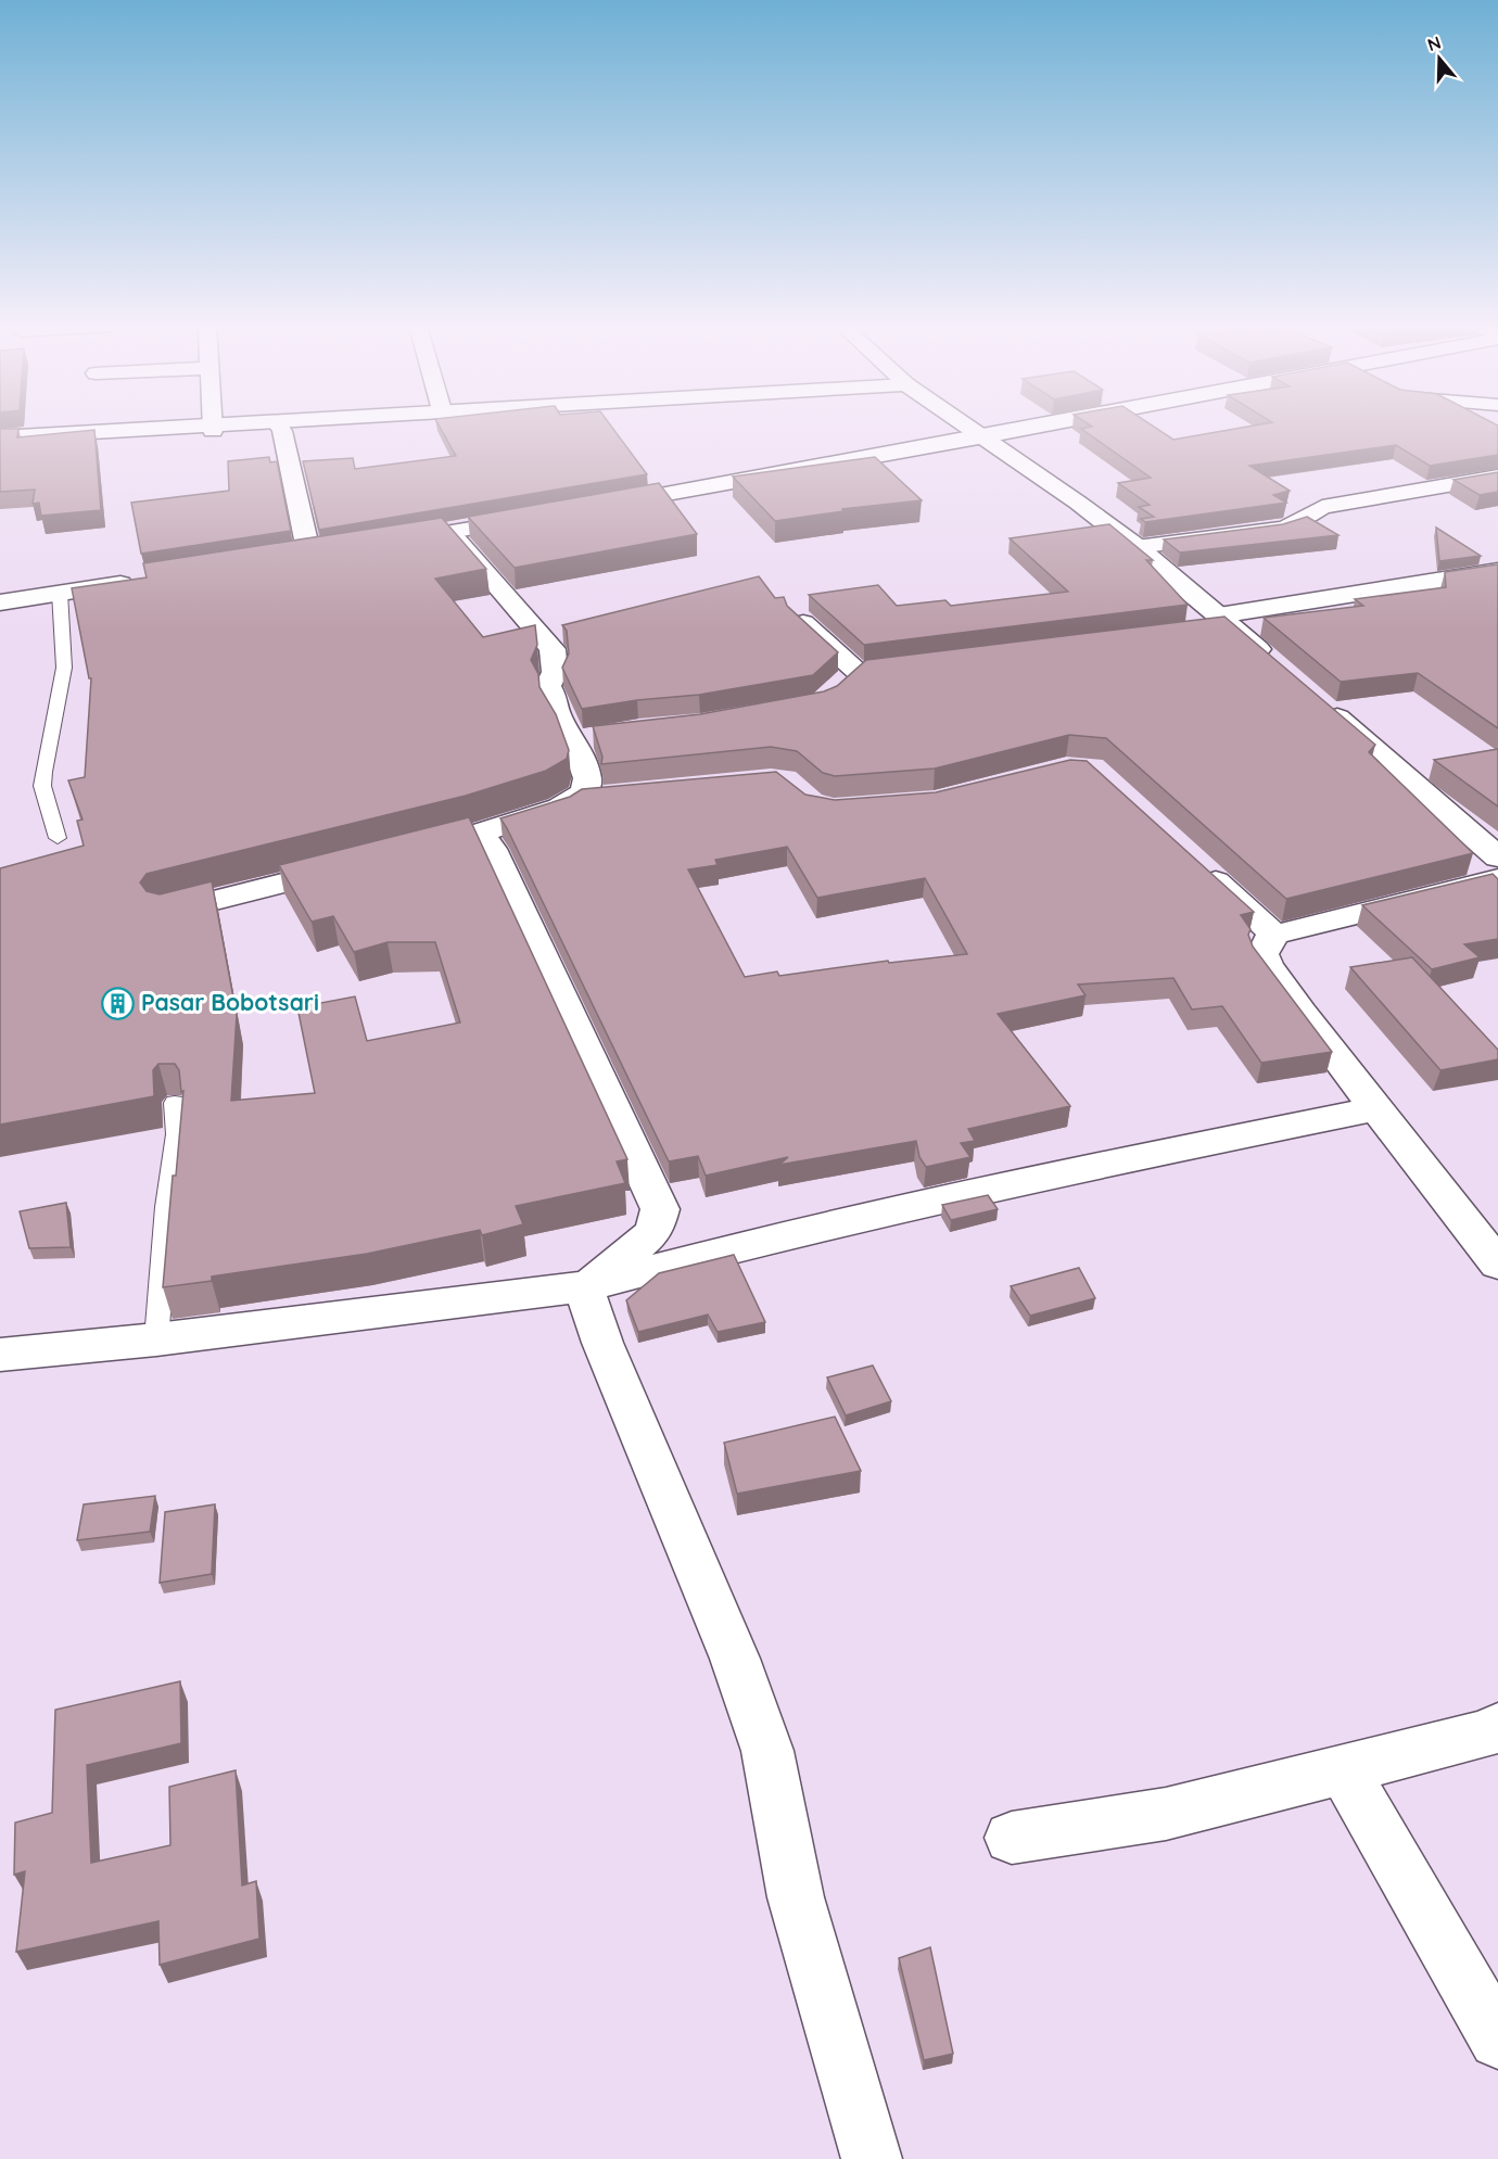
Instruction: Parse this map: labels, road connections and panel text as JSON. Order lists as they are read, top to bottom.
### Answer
{
  "places": {
    "building": ["Pasar Bobotsari"]
  },
  "north": "top"
}
